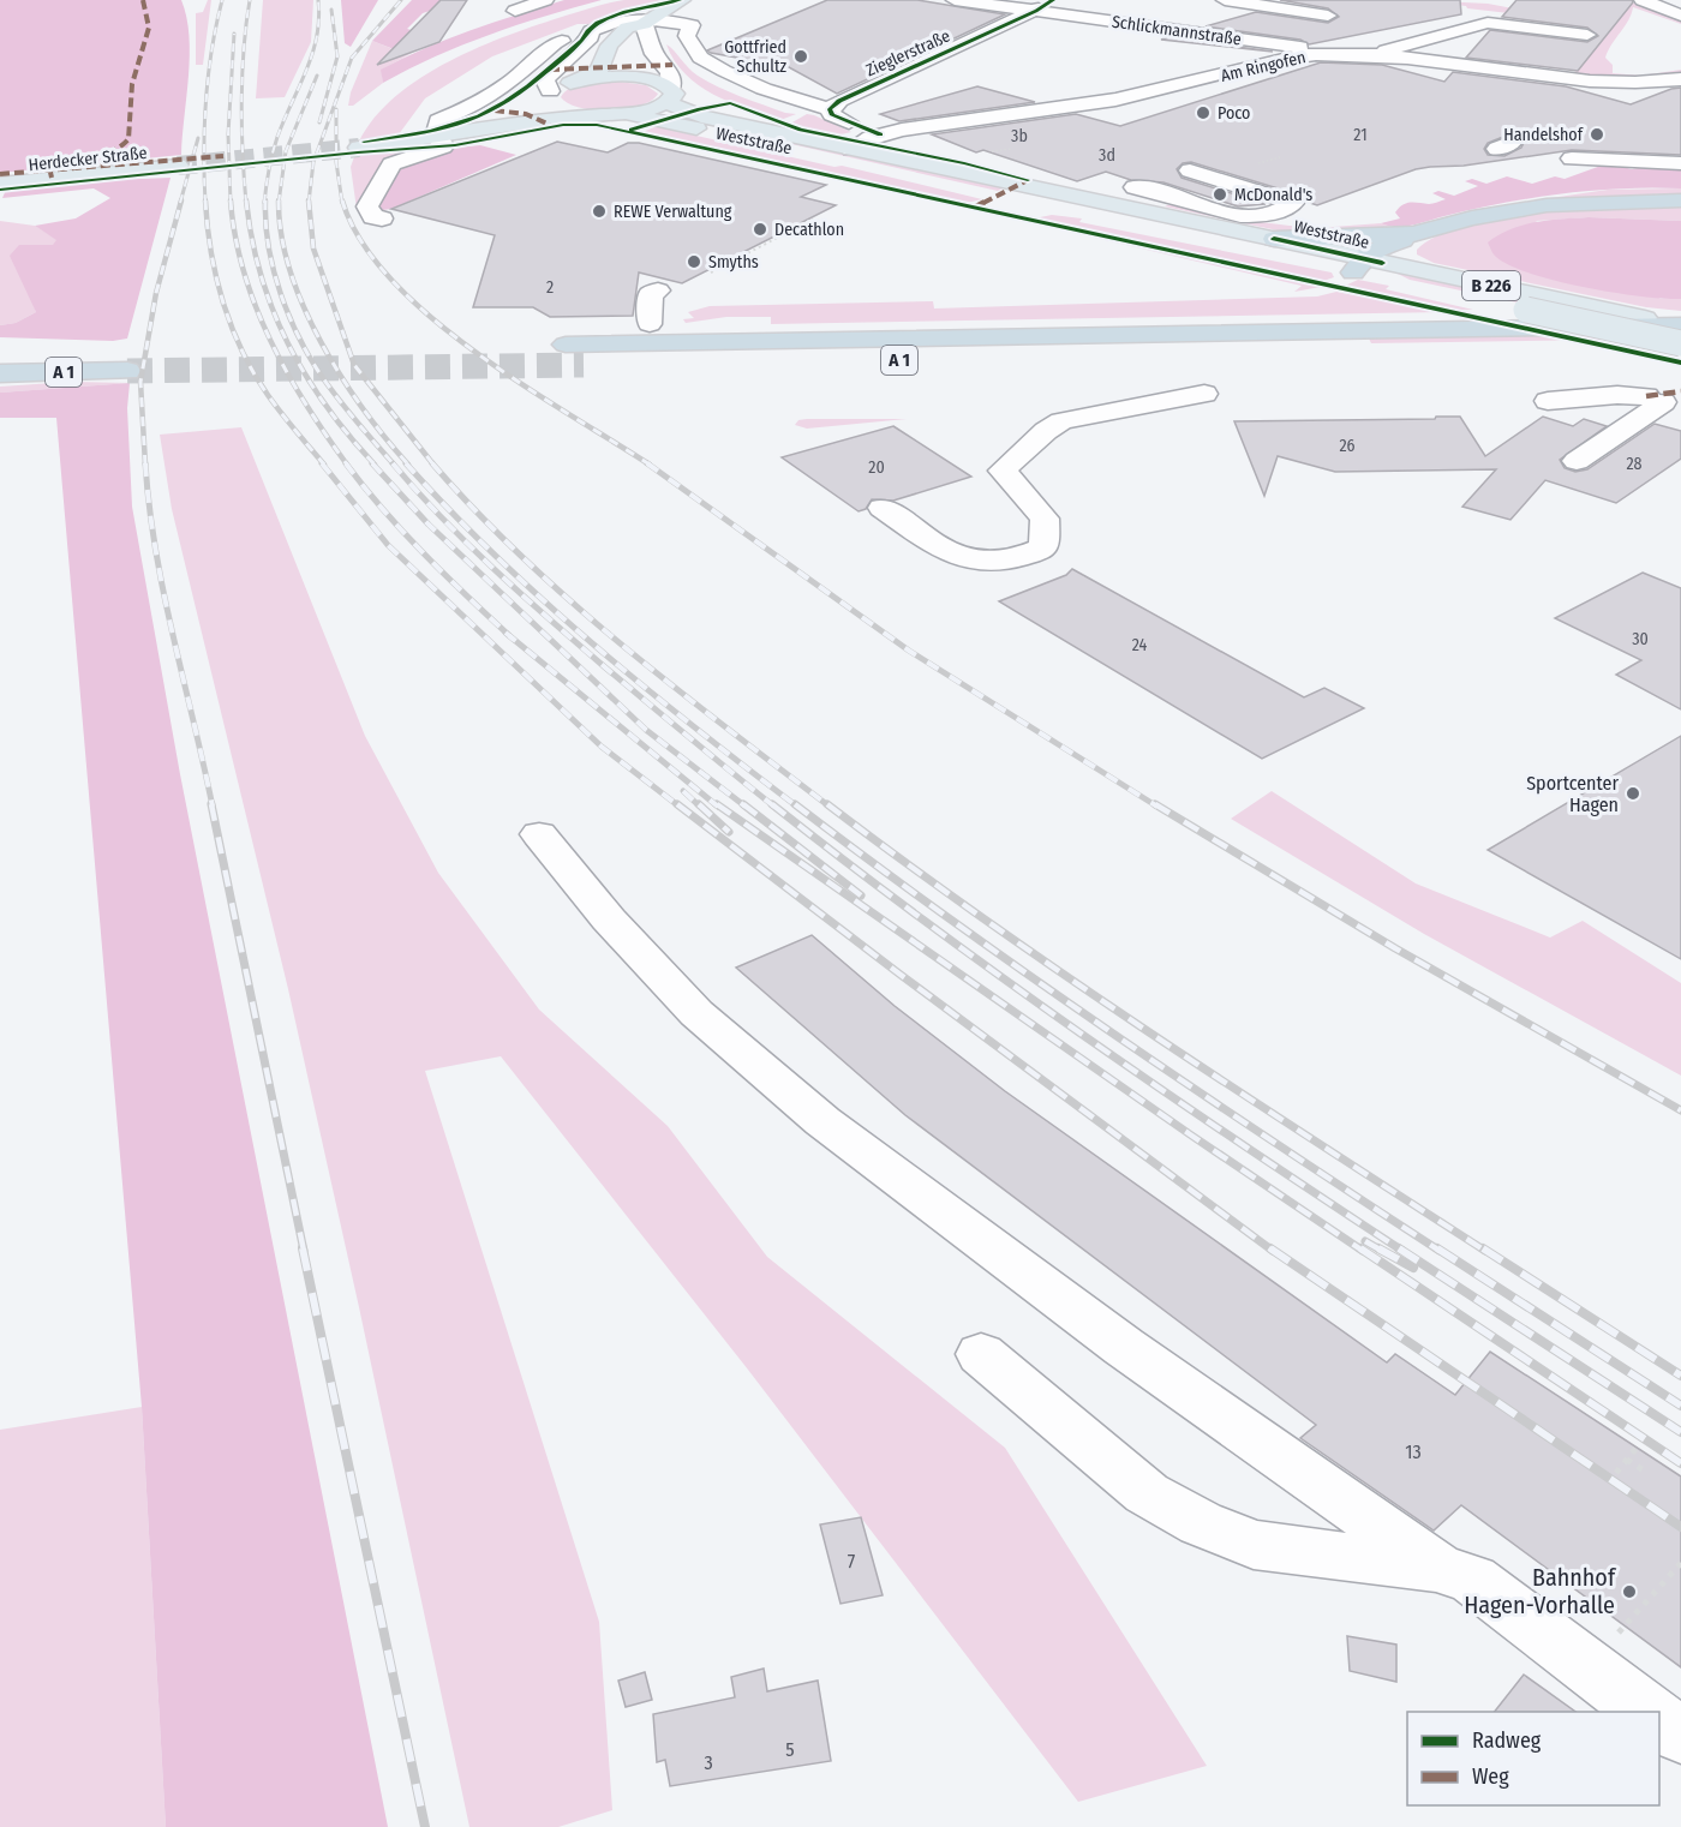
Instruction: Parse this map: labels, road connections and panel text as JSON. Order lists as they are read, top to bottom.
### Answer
{
  "streets": {
    "highway": ["A 1"],
    "main road": ["Weststraße", "Herdecker Straße", "B 226"],
    "street": ["Schlickmannstraße", "Zieglerstraße", "Am Ringofen"]
  },
  "crossings": [
    ["Schlickmannstraße", "Zieglerstraße"],
    ["Schlickmannstraße", "Am Ringofen"],
    ["Am Ringofen", "Weststraße"],
    ["Weststraße", "A 1"]
  ],
  "places": [
    "Gottfried Schultz",
    "Poco",
    "Handelshof",
    "McDonald's",
    "REWE Verwaltung",
    "Decathlon",
    "Smyths",
    "Sportcenter Hagen",
    "Bahnhof Hagen-Vorhalle"
  ],
  "house_numbers": [
    "21",
    "3b",
    "3d",
    "2",
    "26",
    "28",
    "20",
    "30",
    "24",
    "13",
    "7",
    "5",
    "3"
  ],
  "legend": ["Radweg", "Weg"]
}
